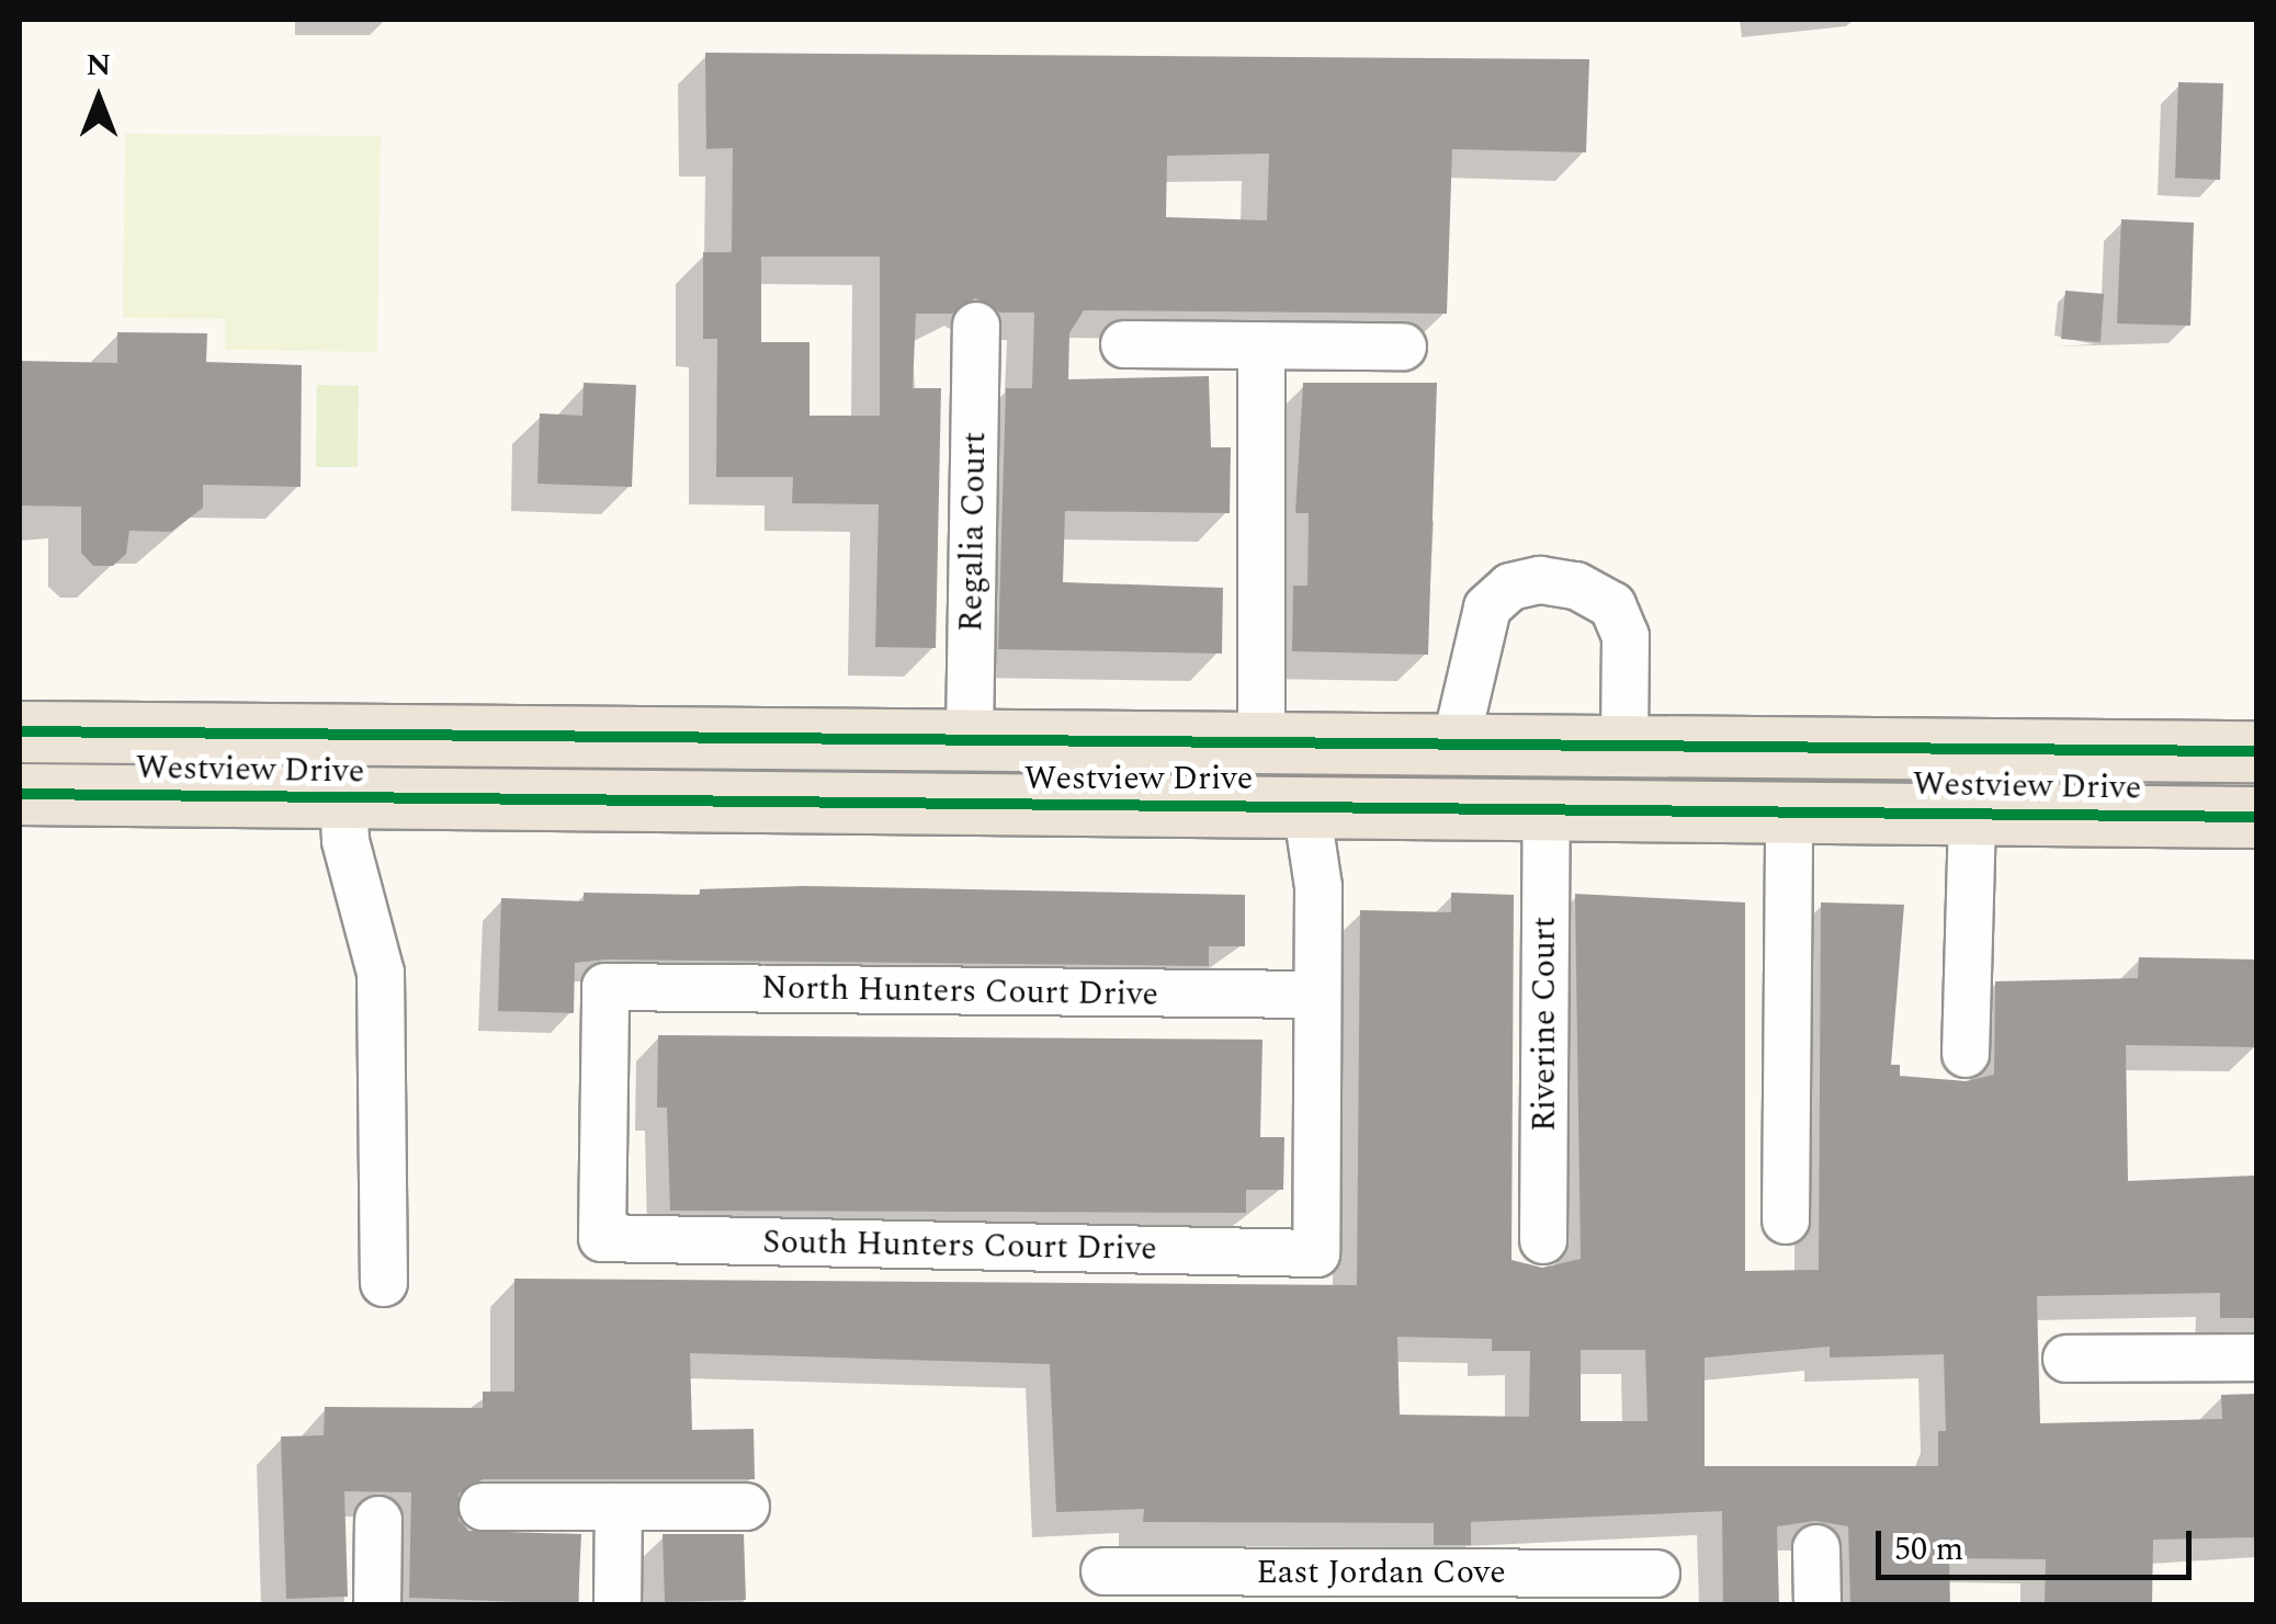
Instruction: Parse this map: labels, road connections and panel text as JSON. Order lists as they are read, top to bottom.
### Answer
{
  "streets": {
    "main road": ["Westview Drive"],
    "street": [
      "Regalia Court",
      "North Hunters Court Drive",
      "Riverine Court",
      "South Hunters Court Drive",
      "East Jordan Cove"
    ]
  },
  "crossings": [
    ["Regalia Court", "Westview Drive"],
    ["Westview Drive", "Riverine Court"],
    ["North Hunters Court Drive", "South Hunters Court Drive"]
  ],
  "scale_bar": "50 m",
  "north": "top"
}
